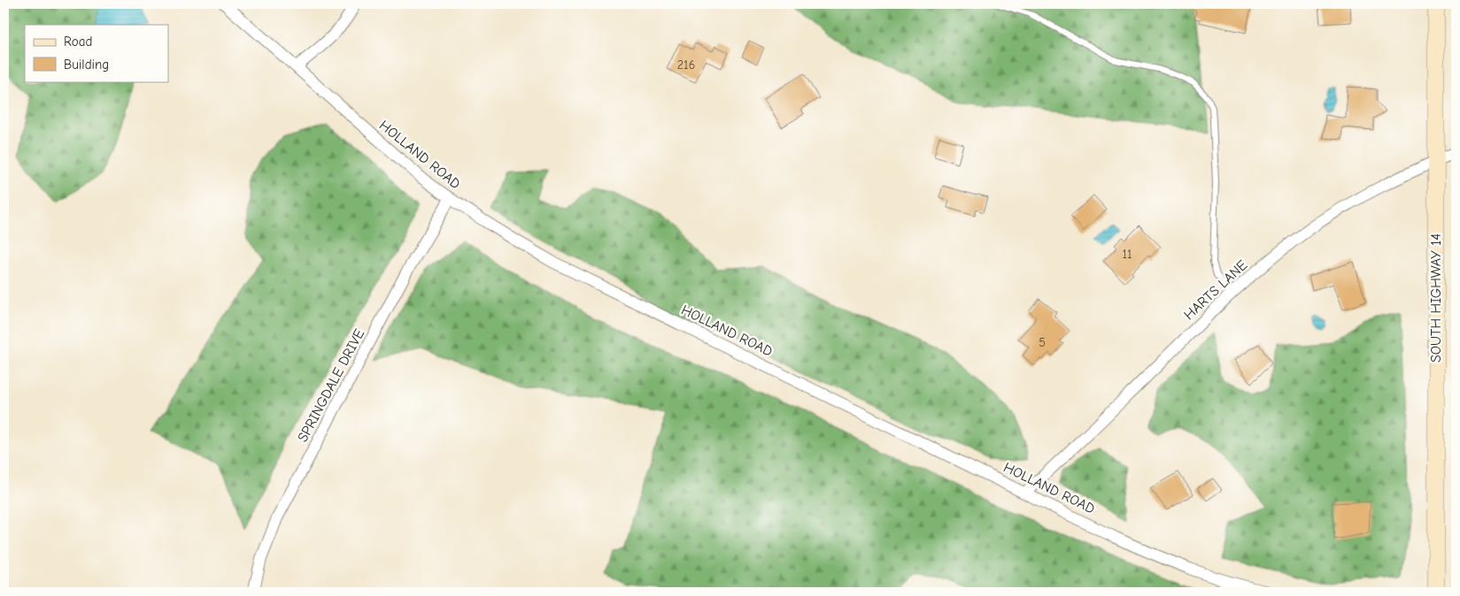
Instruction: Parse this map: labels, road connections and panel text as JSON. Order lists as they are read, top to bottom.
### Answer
{
  "streets": {
    "main road": ["SOUTH HIGHWAY 14"],
    "street": ["HOLLAND ROAD", "HARTS LANE", "SPRINGDALE DRIVE"]
  },
  "crossings": [
    ["HOLLAND ROAD", "HARTS LANE"],
    ["HOLLAND ROAD", "SPRINGDALE DRIVE"],
    ["HARTS LANE", "SOUTH HIGHWAY 14"]
  ],
  "house_numbers": ["216", "11", "5"],
  "legend": ["Road", "Building"]
}
